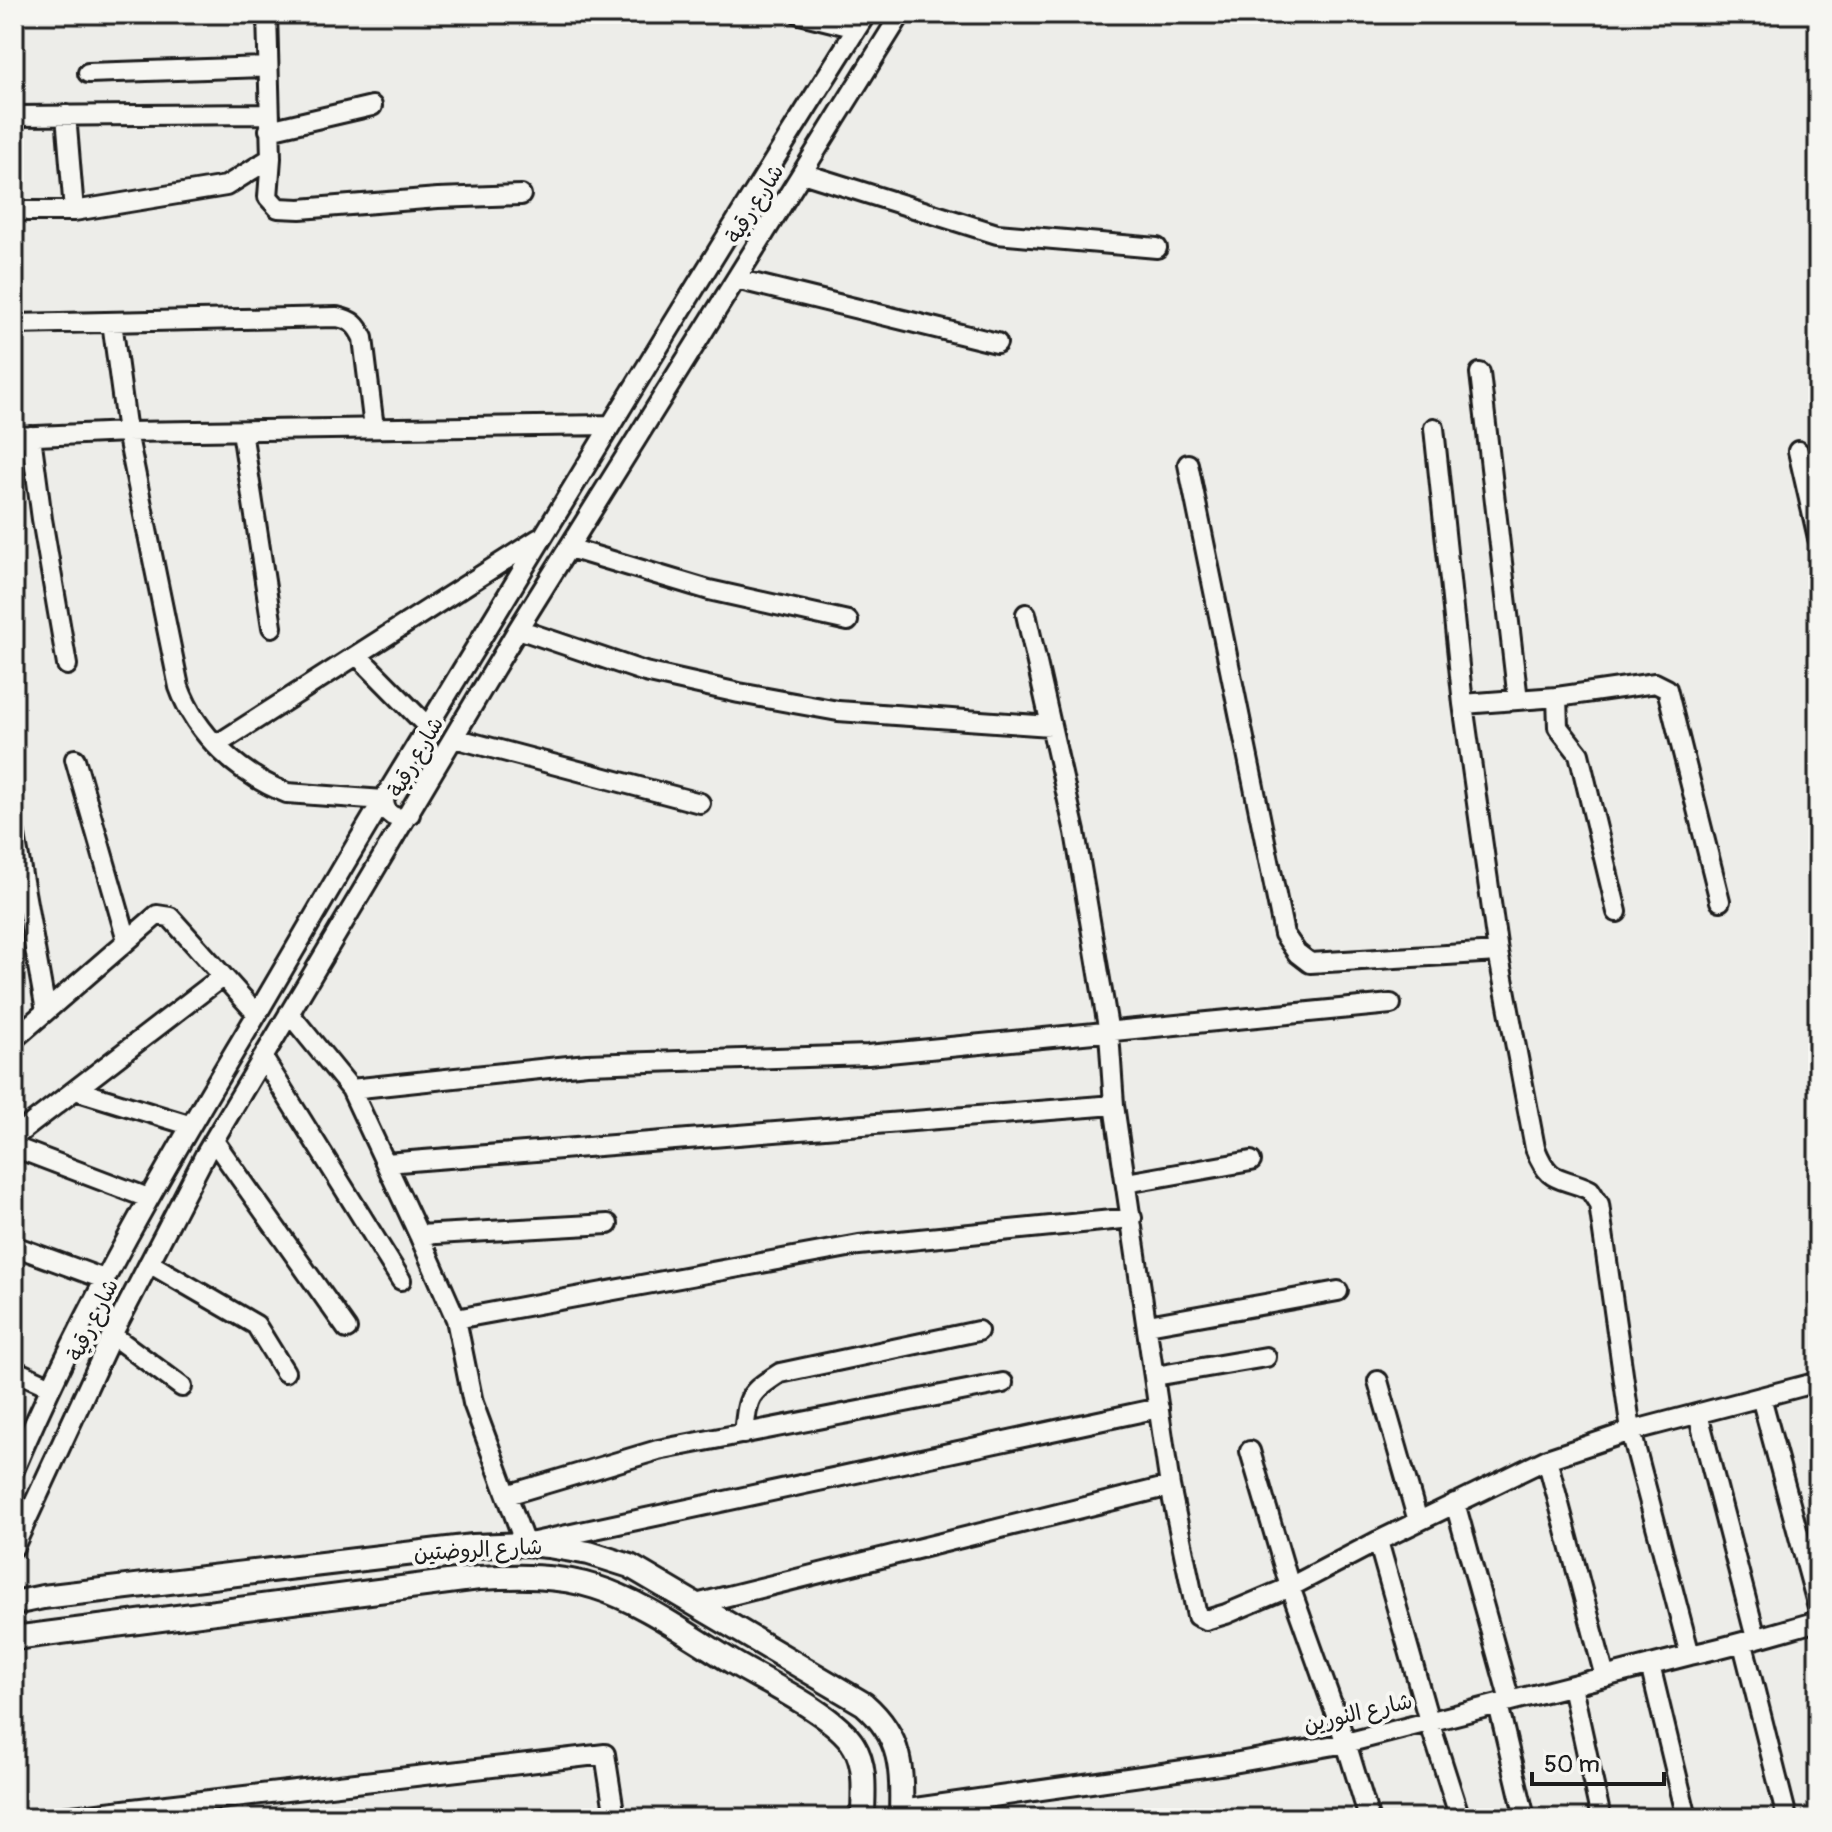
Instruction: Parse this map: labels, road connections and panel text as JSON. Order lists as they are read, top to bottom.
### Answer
{
  "streets": {
    "main road": ["شارع الروضتين"],
    "street": ["شارع رقية", "شارع النورين"]
  },
  "crossings": [
    ["شارع الروضتين", "شارع النورين"]
  ],
  "scale_bar": "50 m"
}
